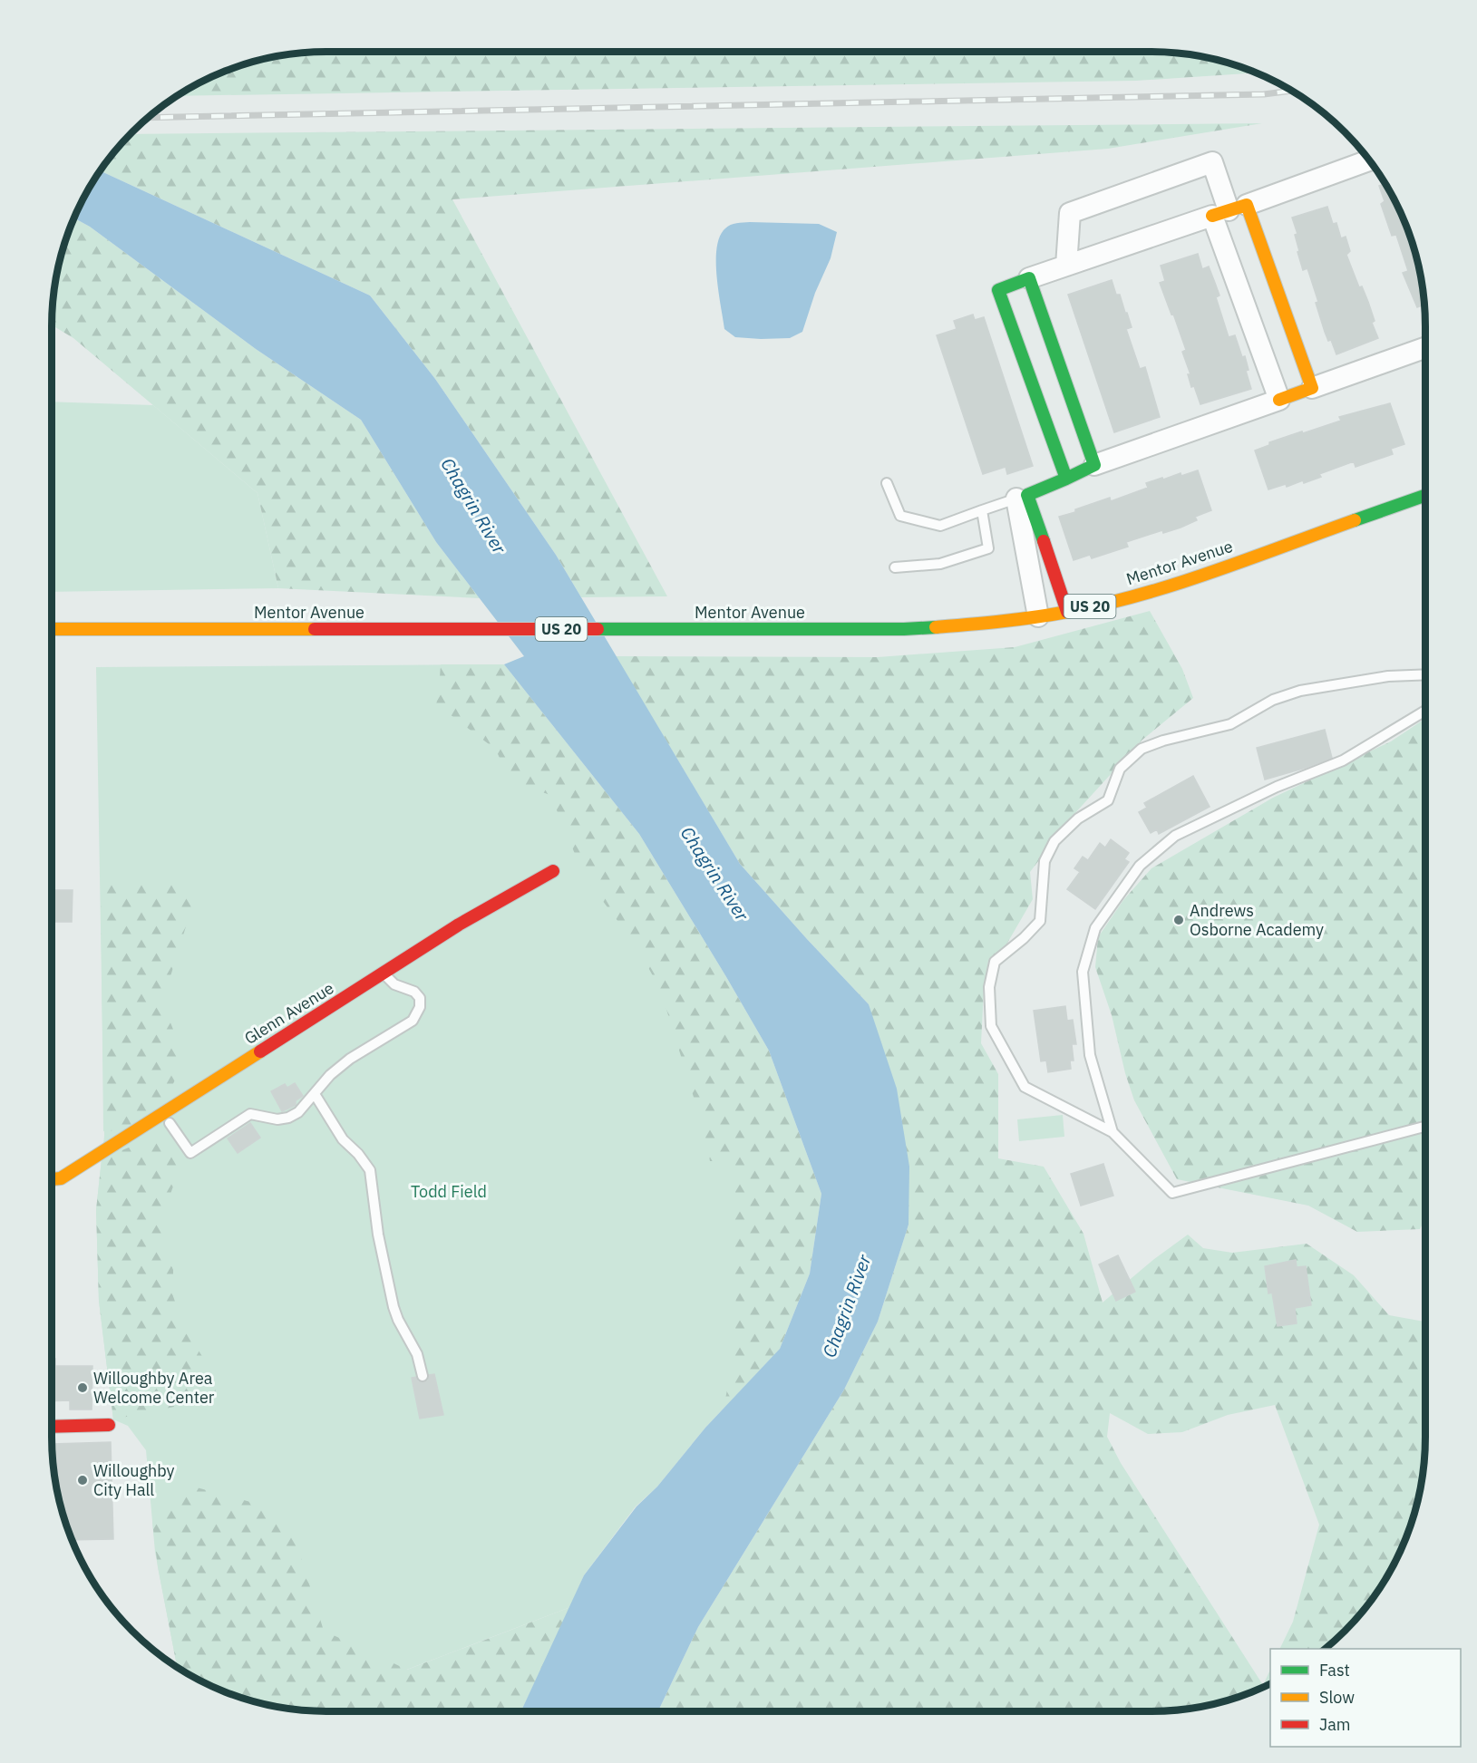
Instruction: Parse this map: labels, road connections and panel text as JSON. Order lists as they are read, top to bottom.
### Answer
{
  "streets": {
    "street": ["Mentor Avenue", "US 20", "Glenn Avenue"]
  },
  "water": ["Chagrin River"],
  "parks": ["Todd Field"],
  "places": ["Andrews Osborne Academy", "Willoughby Area Welcome Center", "Willoughby City Hall"],
  "legend": ["Fast", "Slow", "Jam"]
}
